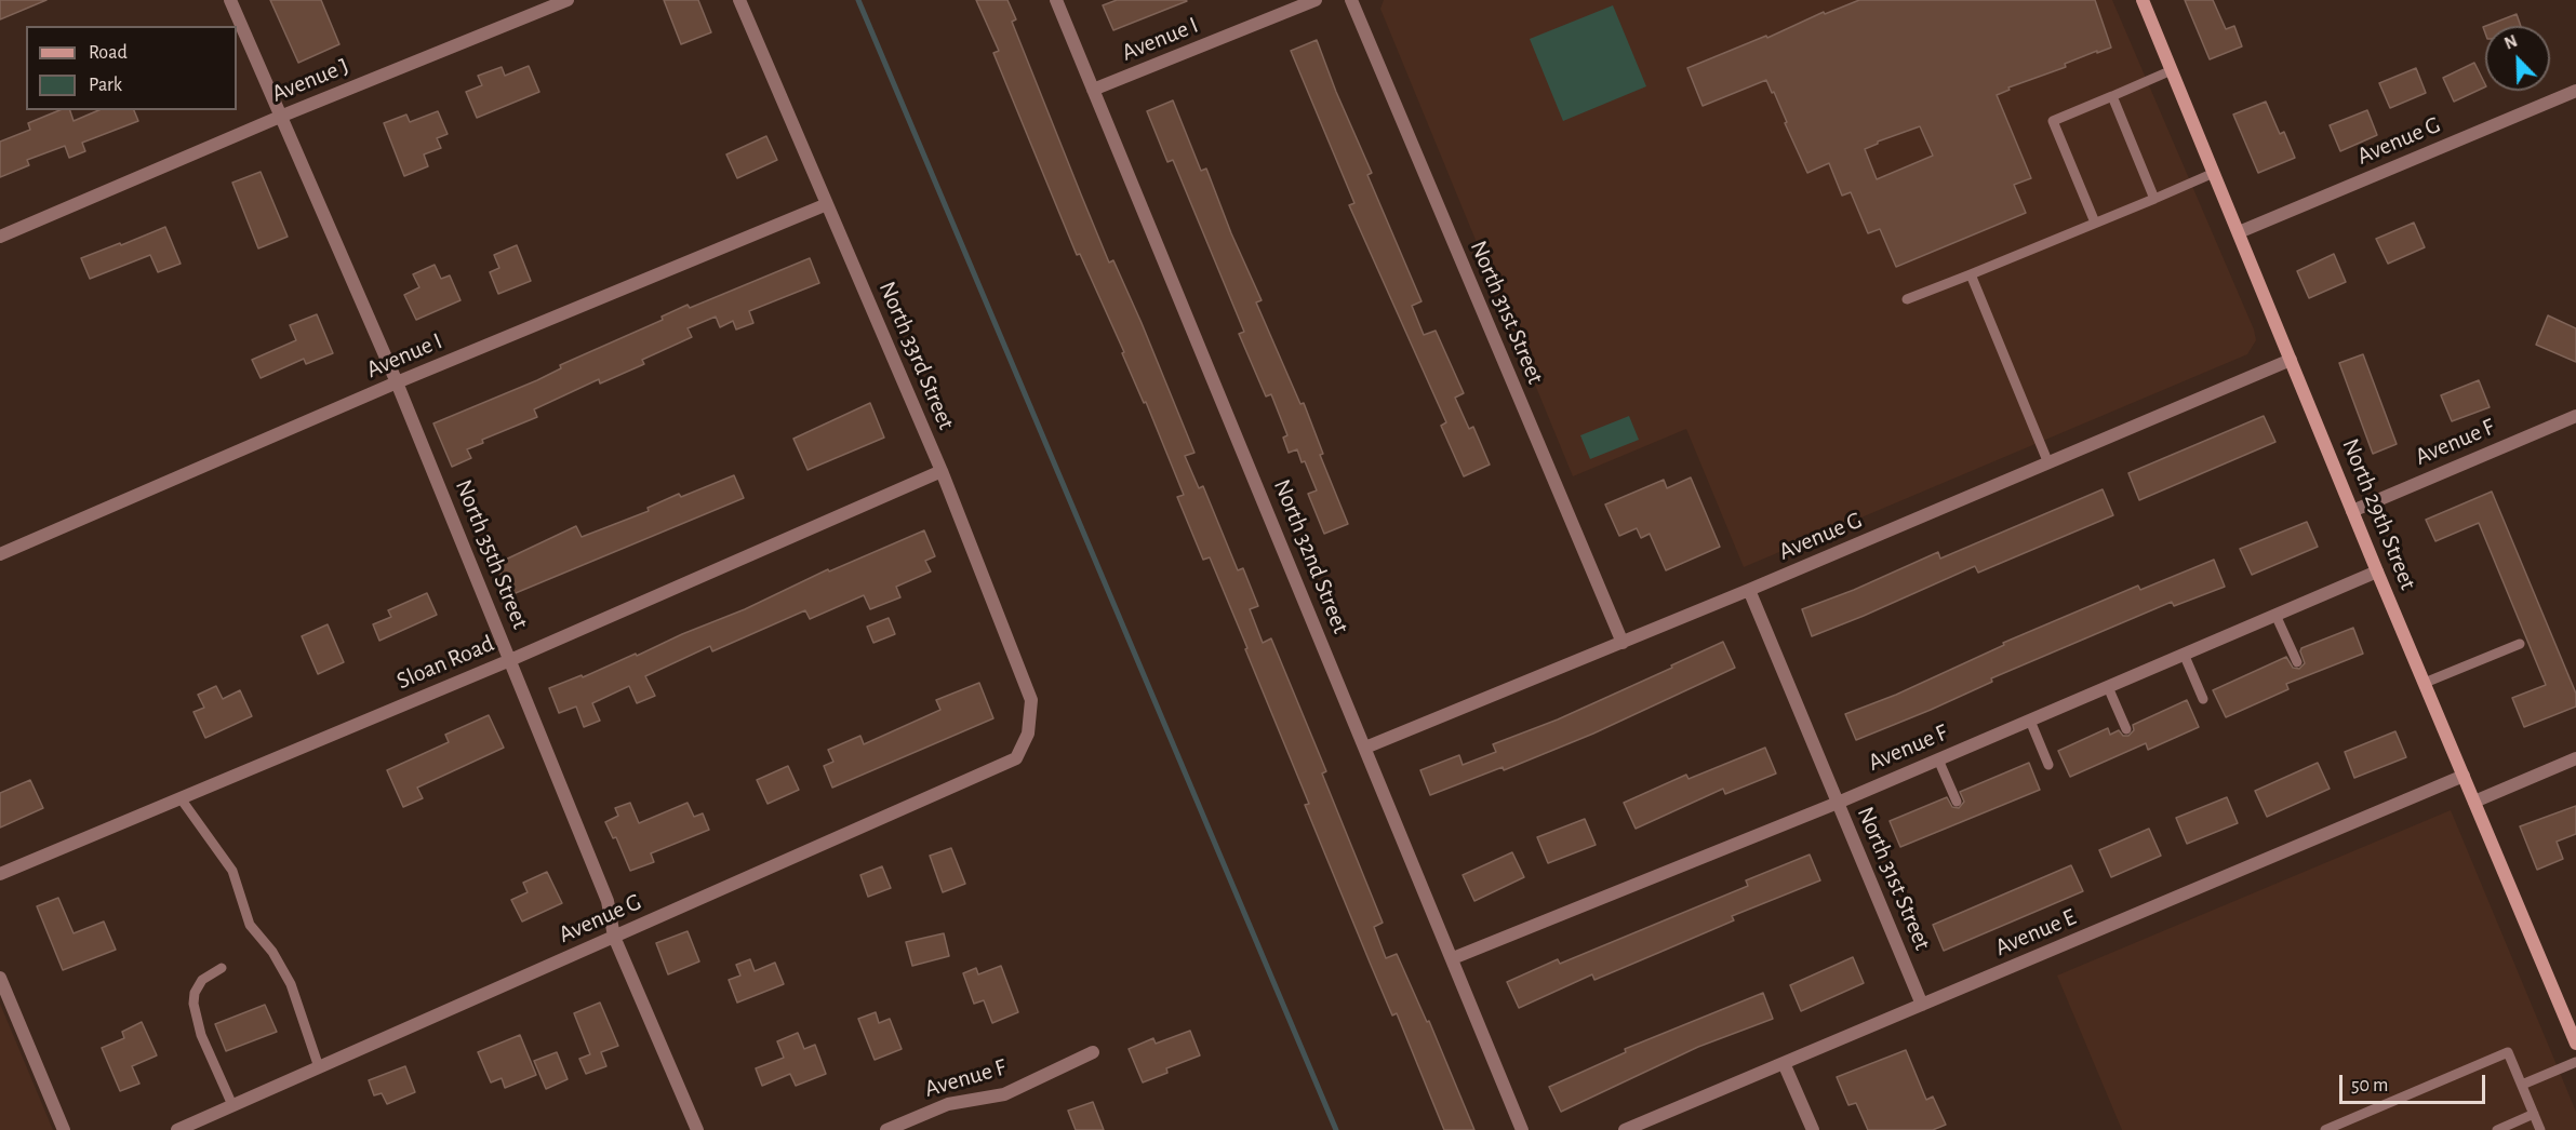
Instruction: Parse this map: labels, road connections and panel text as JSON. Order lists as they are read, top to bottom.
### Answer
{
  "streets": {
    "street": [
      "Avenue I",
      "Avenue J",
      "Avenue G",
      "North 31st Street",
      "North 33rd Street",
      "Avenue F",
      "North 29th Street",
      "North 35th Street",
      "North 32nd Street",
      "Sloan Road",
      "Avenue E"
    ]
  },
  "crossings": [
    ["Avenue I", "North 33rd Street"],
    ["Avenue I", "North 35th Street"],
    ["Avenue I", "North 32nd Street"],
    ["Avenue J", "North 35th Street"],
    ["Avenue G", "North 31st Street"],
    ["Avenue G", "North 33rd Street"],
    ["Avenue G", "North 29th Street"],
    ["Avenue G", "North 35th Street"],
    ["Avenue G", "North 32nd Street"],
    ["North 31st Street", "Avenue F"],
    ["North 31st Street", "Avenue E"],
    ["North 33rd Street", "Sloan Road"],
    ["Avenue F", "North 29th Street"],
    ["Avenue F", "North 32nd Street"],
    ["North 29th Street", "Avenue E"],
    ["North 35th Street", "Sloan Road"]
  ],
  "legend": ["Road", "Park"],
  "scale_bar": "50 m",
  "north": "top left"
}
